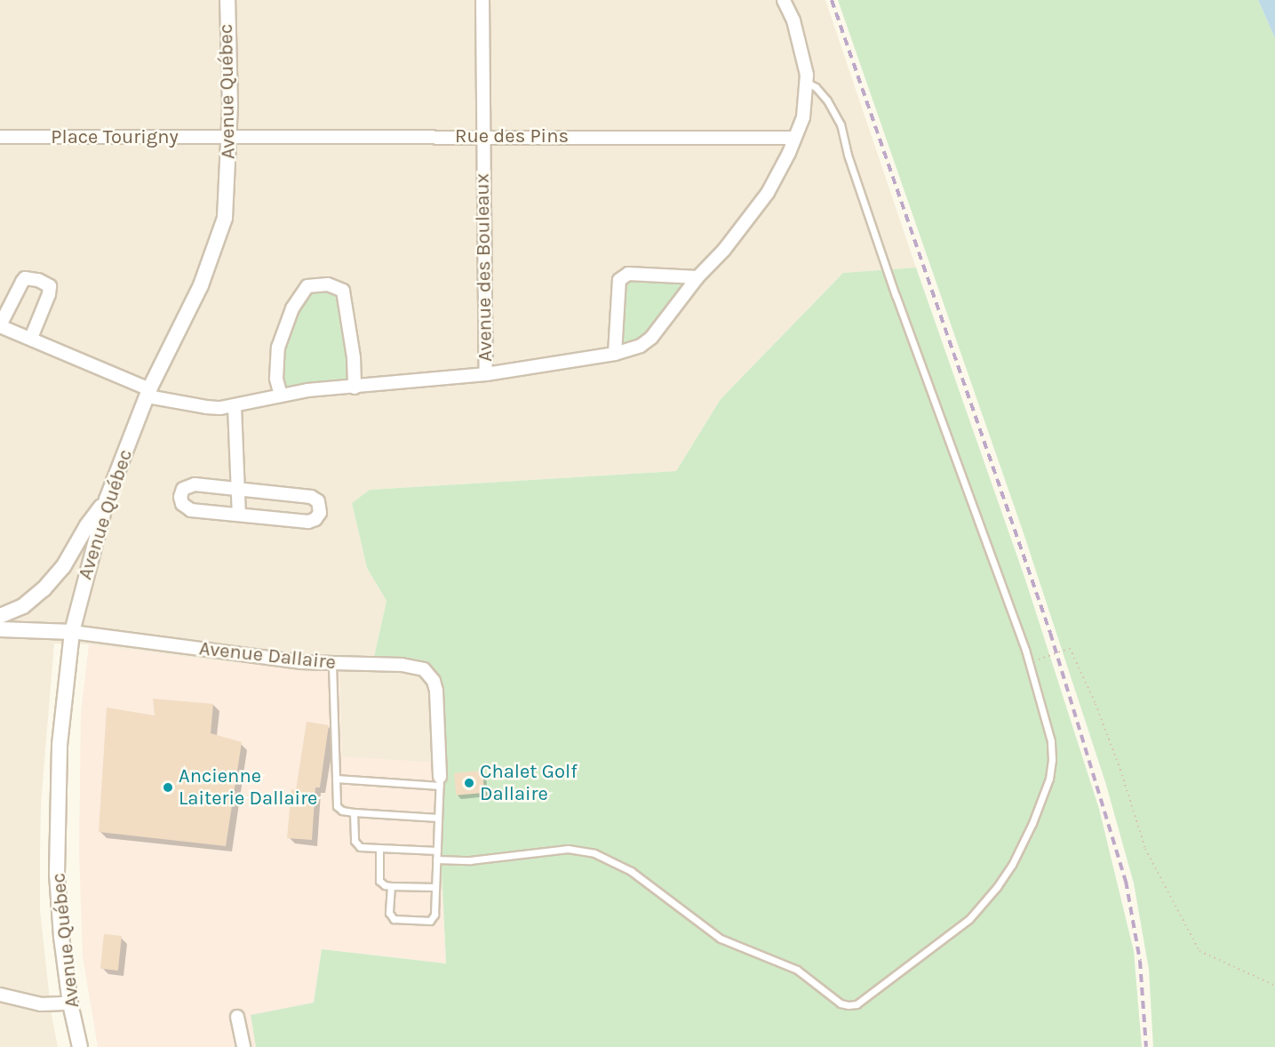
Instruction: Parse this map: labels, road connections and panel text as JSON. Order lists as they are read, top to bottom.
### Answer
{
  "streets": {
    "street": [
      "Avenue Québec",
      "Rue des Pins",
      "Place Tourigny",
      "Avenue des Bouleaux",
      "Avenue Dallaire"
    ]
  },
  "crossings": [
    ["Avenue Québec", "Rue des Pins"],
    ["Avenue Québec", "Place Tourigny"],
    ["Avenue Québec", "Avenue Dallaire"],
    ["Rue des Pins", "Place Tourigny"],
    ["Rue des Pins", "Avenue des Bouleaux"]
  ],
  "places": ["Chalet Golf Dallaire", "Ancienne Laiterie Dallaire"]
}
